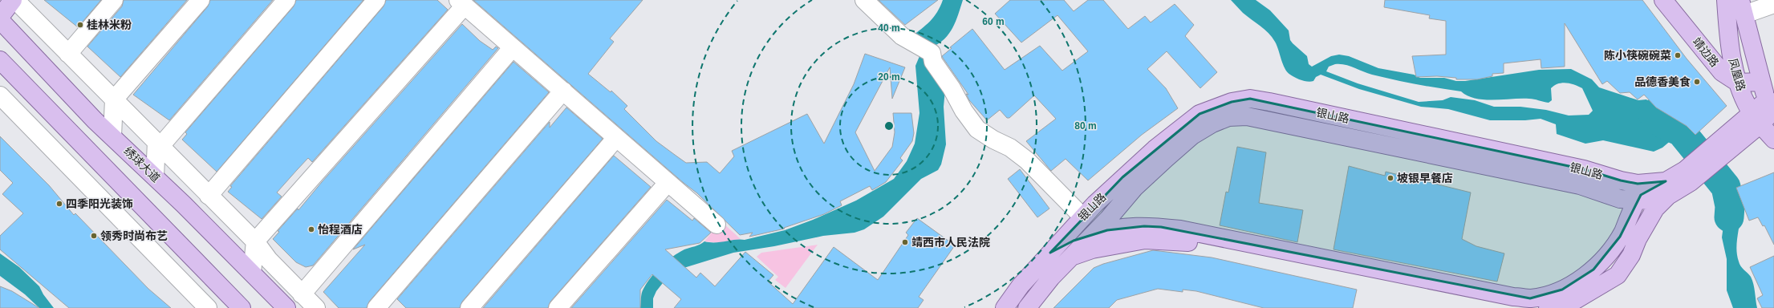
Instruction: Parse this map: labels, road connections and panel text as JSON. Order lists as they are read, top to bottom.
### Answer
{
  "streets": {
    "main road": [
      "靖边路",
      "凤凰路",
      "银山路",
      "绣球大道"
    ]
  },
  "crossings": [
    ["靖边路", "凤凰路"],
    ["凤凰路", "银山路"]
  ],
  "places": [
    "桂林米粉",
    "陈小筷碗碗菜",
    "品德香美食",
    "坡银早餐店",
    "四季阳光装饰",
    "怡程酒店",
    "领秀时尚布艺",
    "靖西市人民法院"
  ],
  "rings": [
    "60 m",
    "40 m",
    "20 m",
    "80 m"
  ]
}
